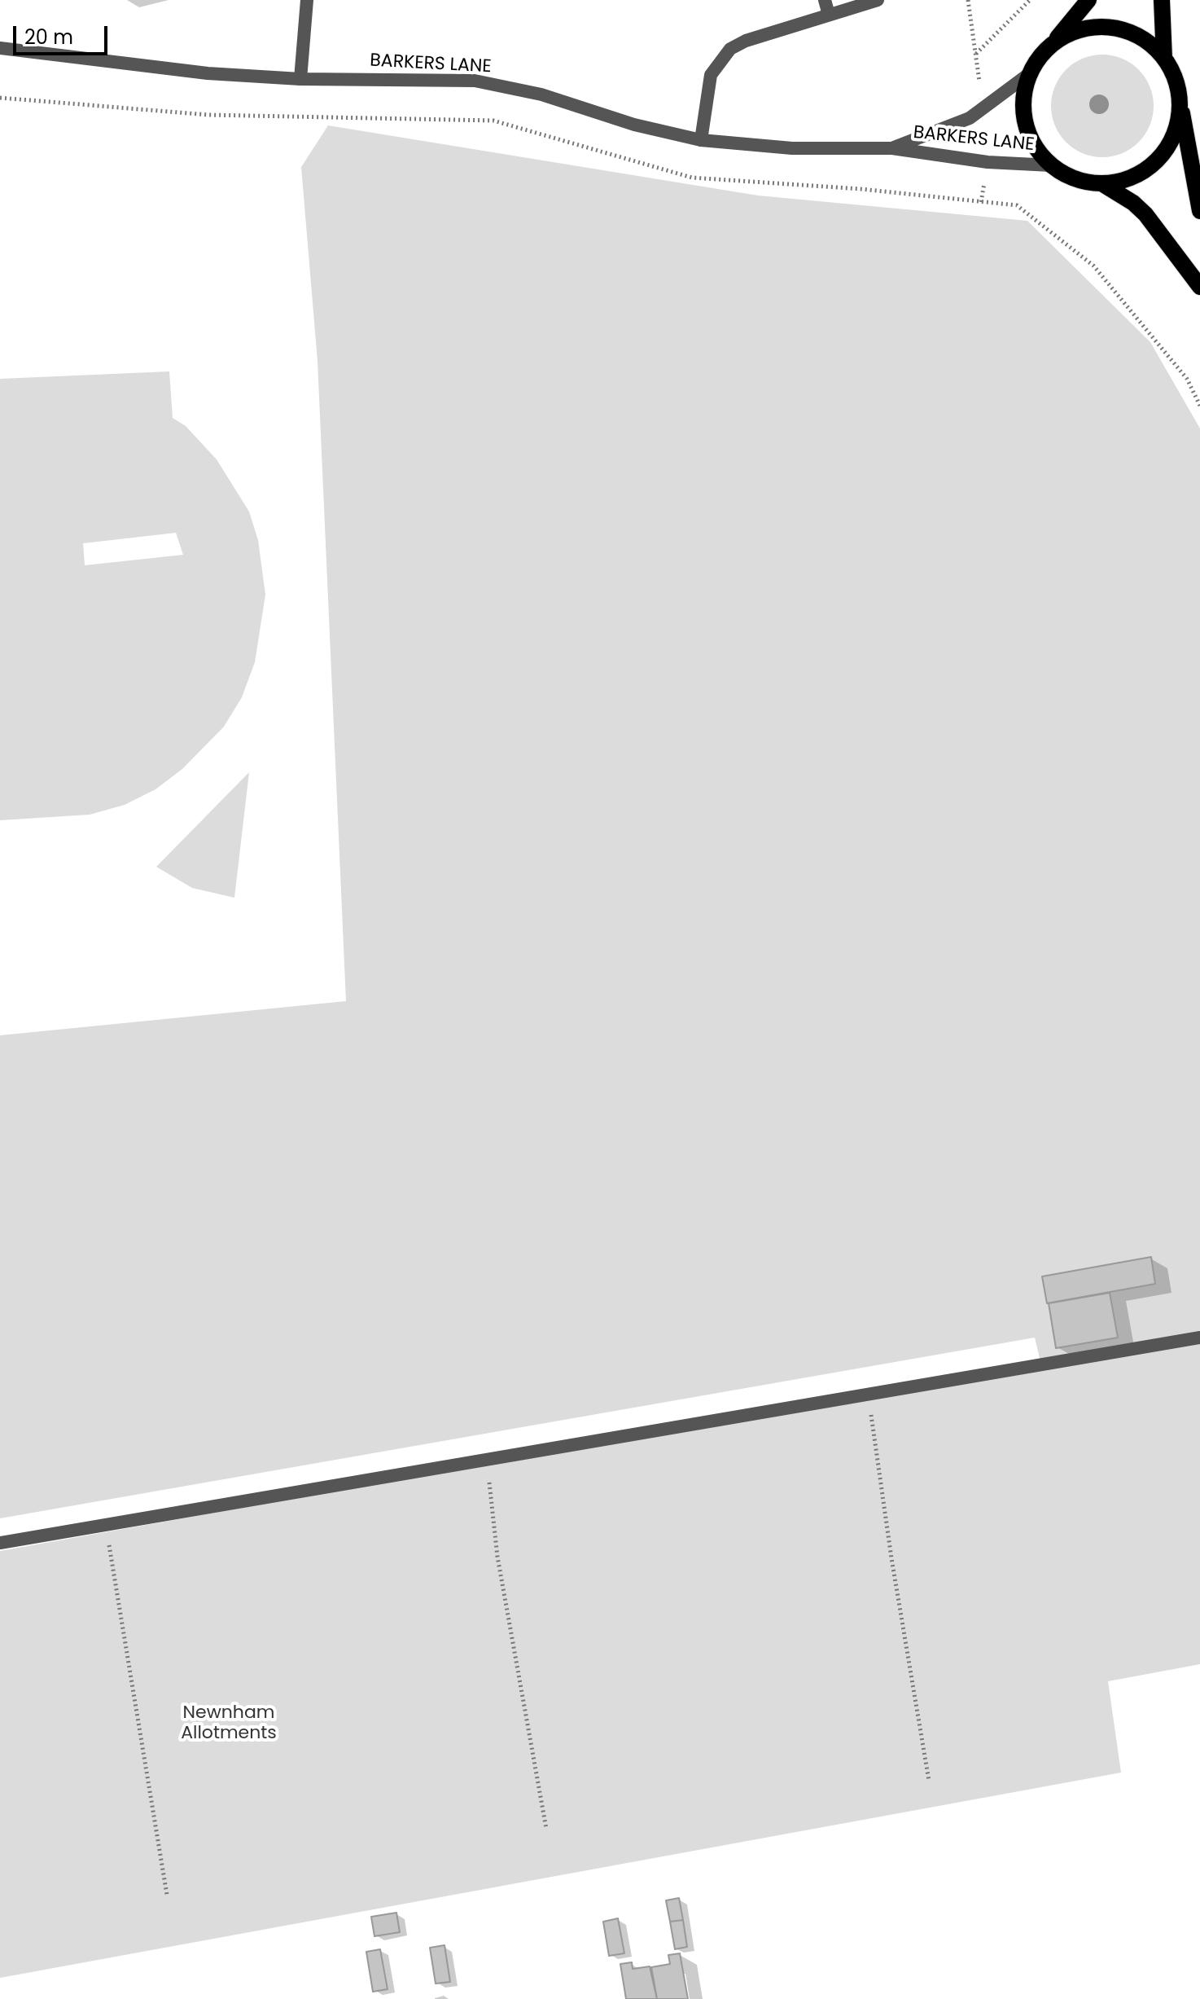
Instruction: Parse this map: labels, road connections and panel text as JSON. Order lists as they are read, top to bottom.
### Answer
{
  "streets": {
    "street": ["BARKERS LANE"]
  },
  "parks": ["Newnham Allotments"],
  "scale_bar": "20 m"
}
